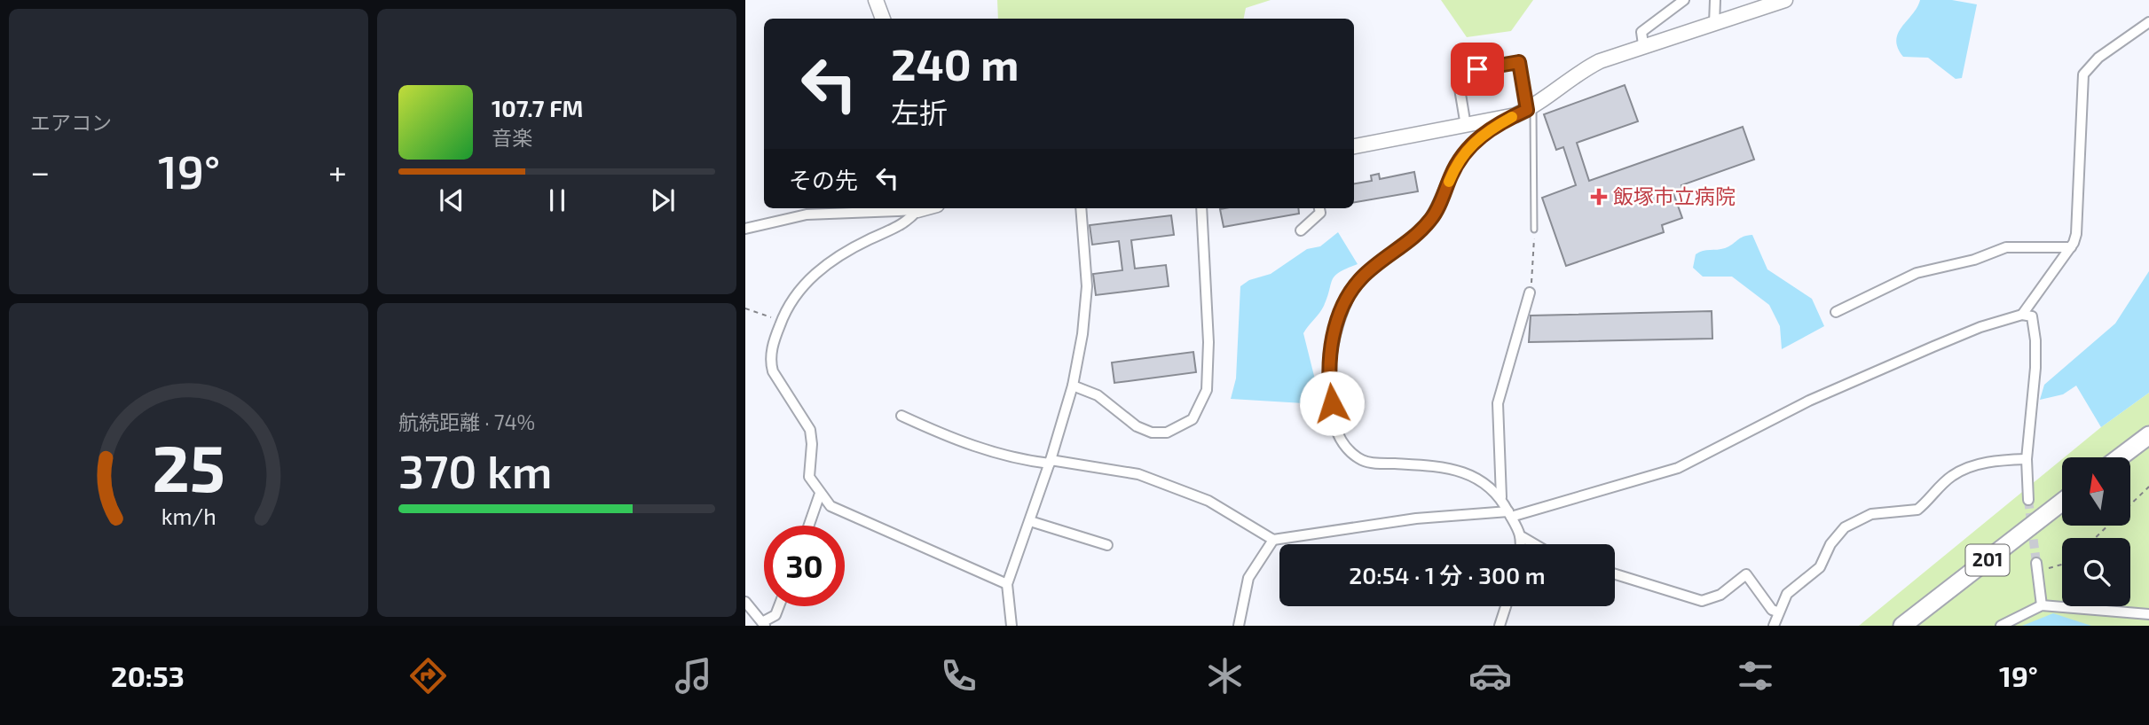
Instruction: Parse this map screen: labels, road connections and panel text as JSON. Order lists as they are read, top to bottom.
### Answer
{
  "streets": {
    "highway": ["201"]
  },
  "places": {
    "health": ["飯塚市立病院"]
  },
  "north": "top",
  "page": {
    "tile": [
      "エアコン",
      ["航続距離 · 74%", "370 km"]
    ],
    "turn": ["240 m", "左折"],
    "song": ["107.7 FM", "音楽"],
    "heat": ["−", "19°", "+"],
    "then": "その先",
    "limit": "30",
    "trip": "20:54 · 1 分 · 300 m",
    "tabs": ["20:53", "19°"],
    "gauge": ["25", "km/h"]
  }
}
